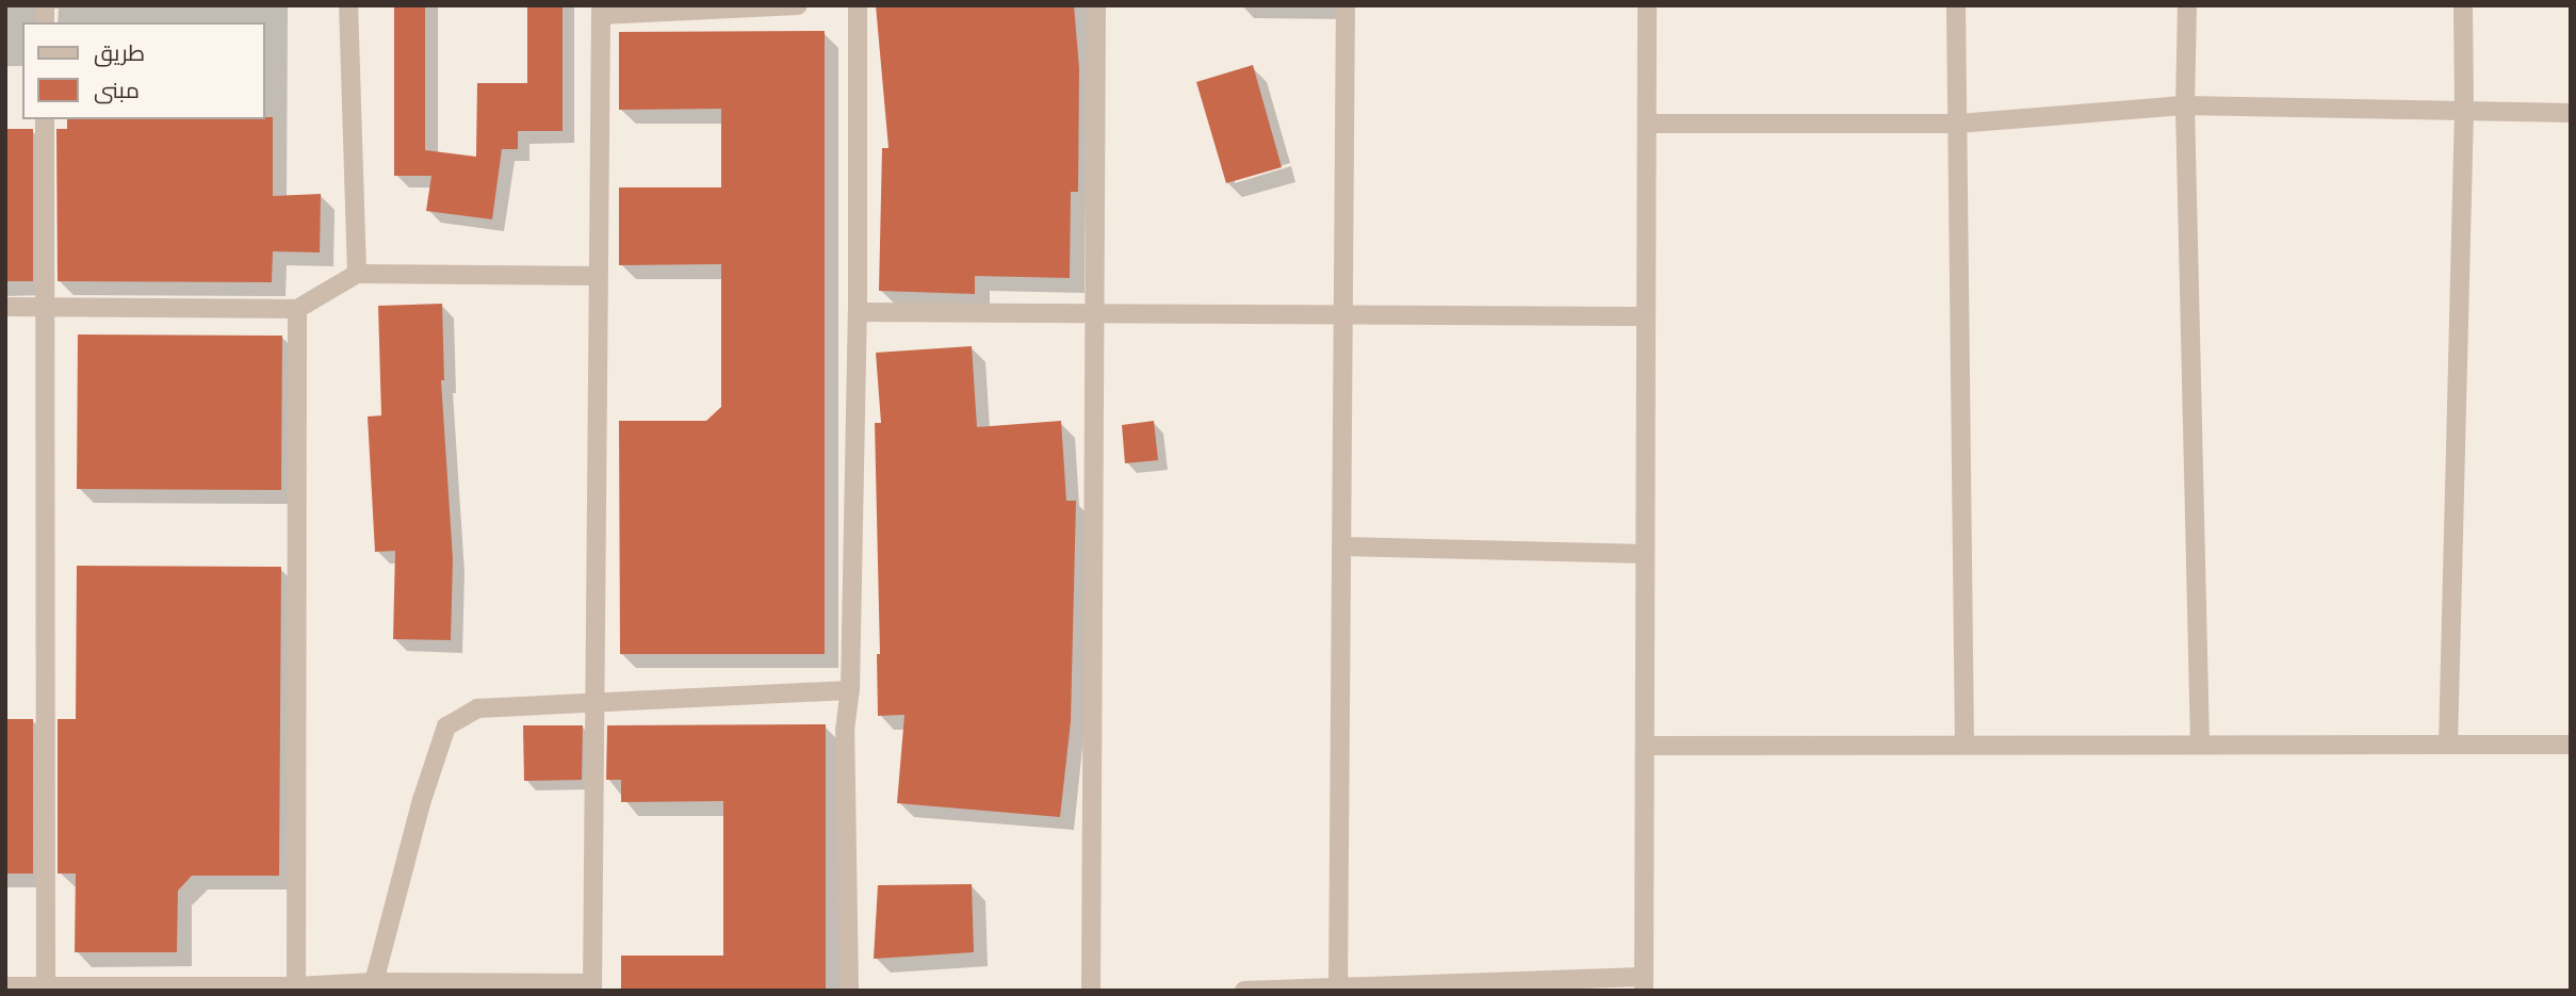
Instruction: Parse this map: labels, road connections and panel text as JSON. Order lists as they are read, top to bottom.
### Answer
{
  "legend": ["طريق", "مبنى"]
}
